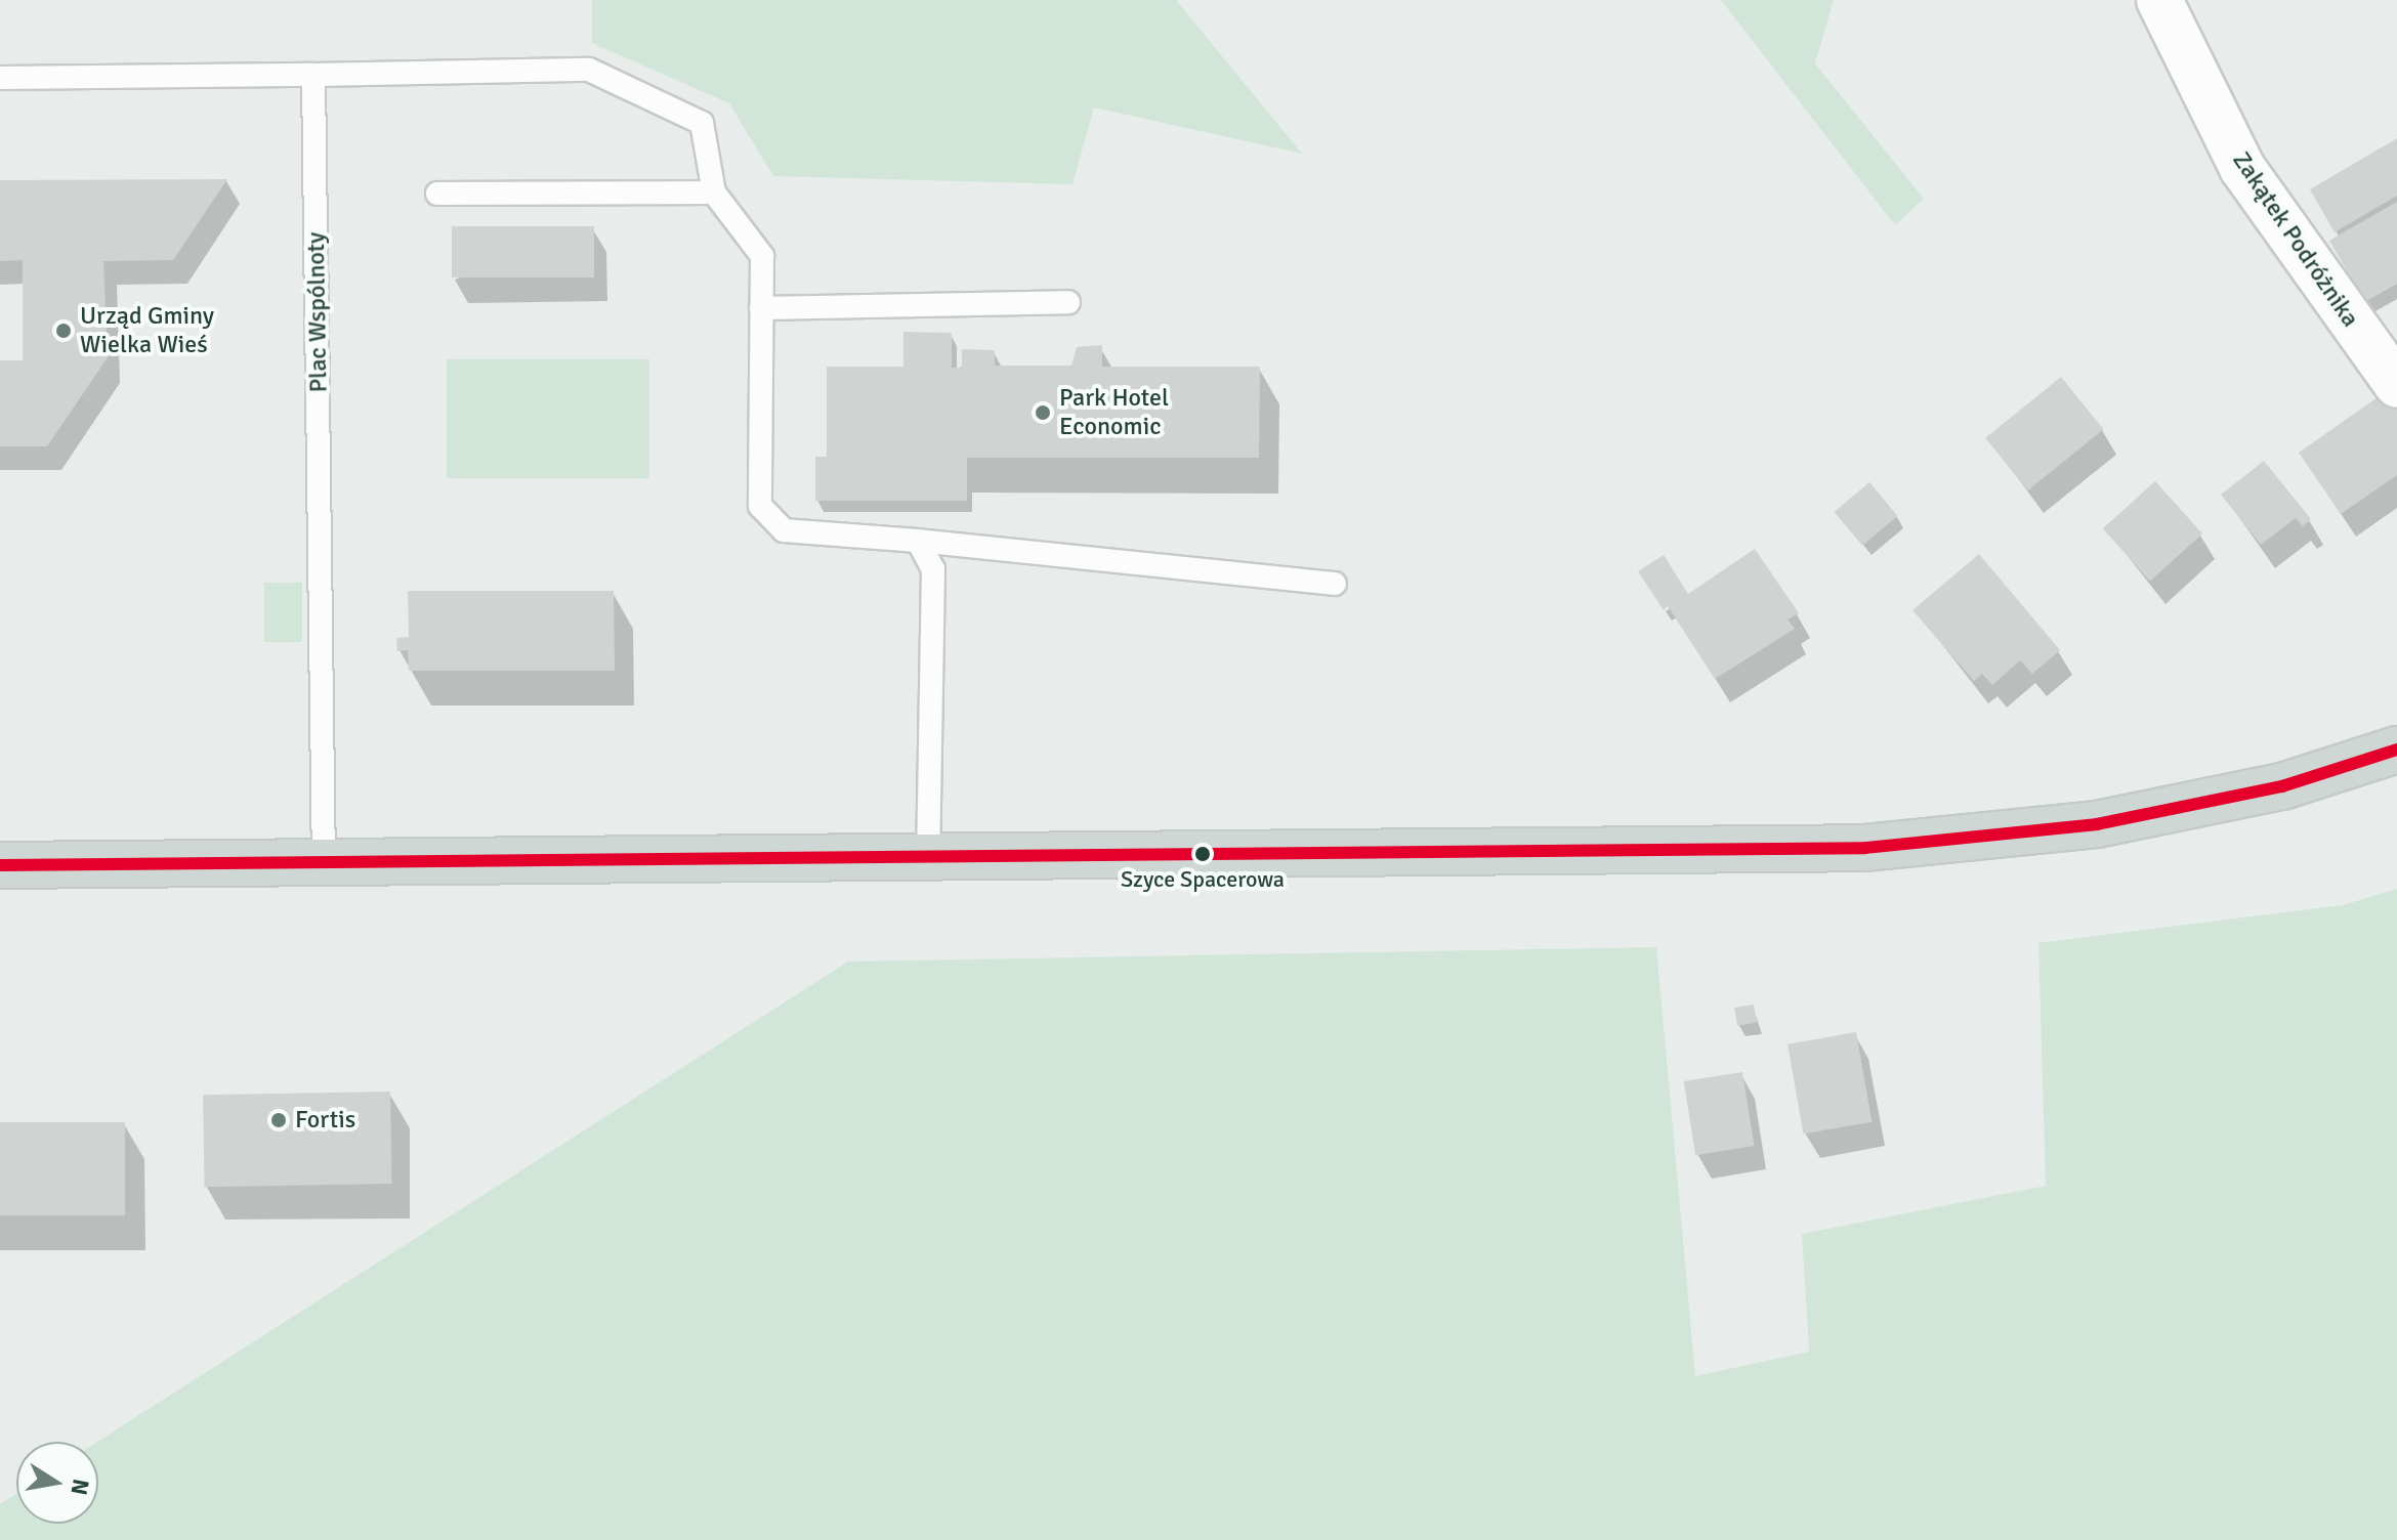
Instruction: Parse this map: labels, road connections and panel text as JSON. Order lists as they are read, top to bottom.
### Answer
{
  "streets": {
    "street": ["Zakątek Podróżnika"],
    "lane": ["Plac Wspólnoty"]
  },
  "places": [
    "Urząd Gminy Wielka Wieś",
    "Park Hotel Economic",
    "Szyce Spacerowa",
    "Fortis"
  ],
  "north": "right"
}
